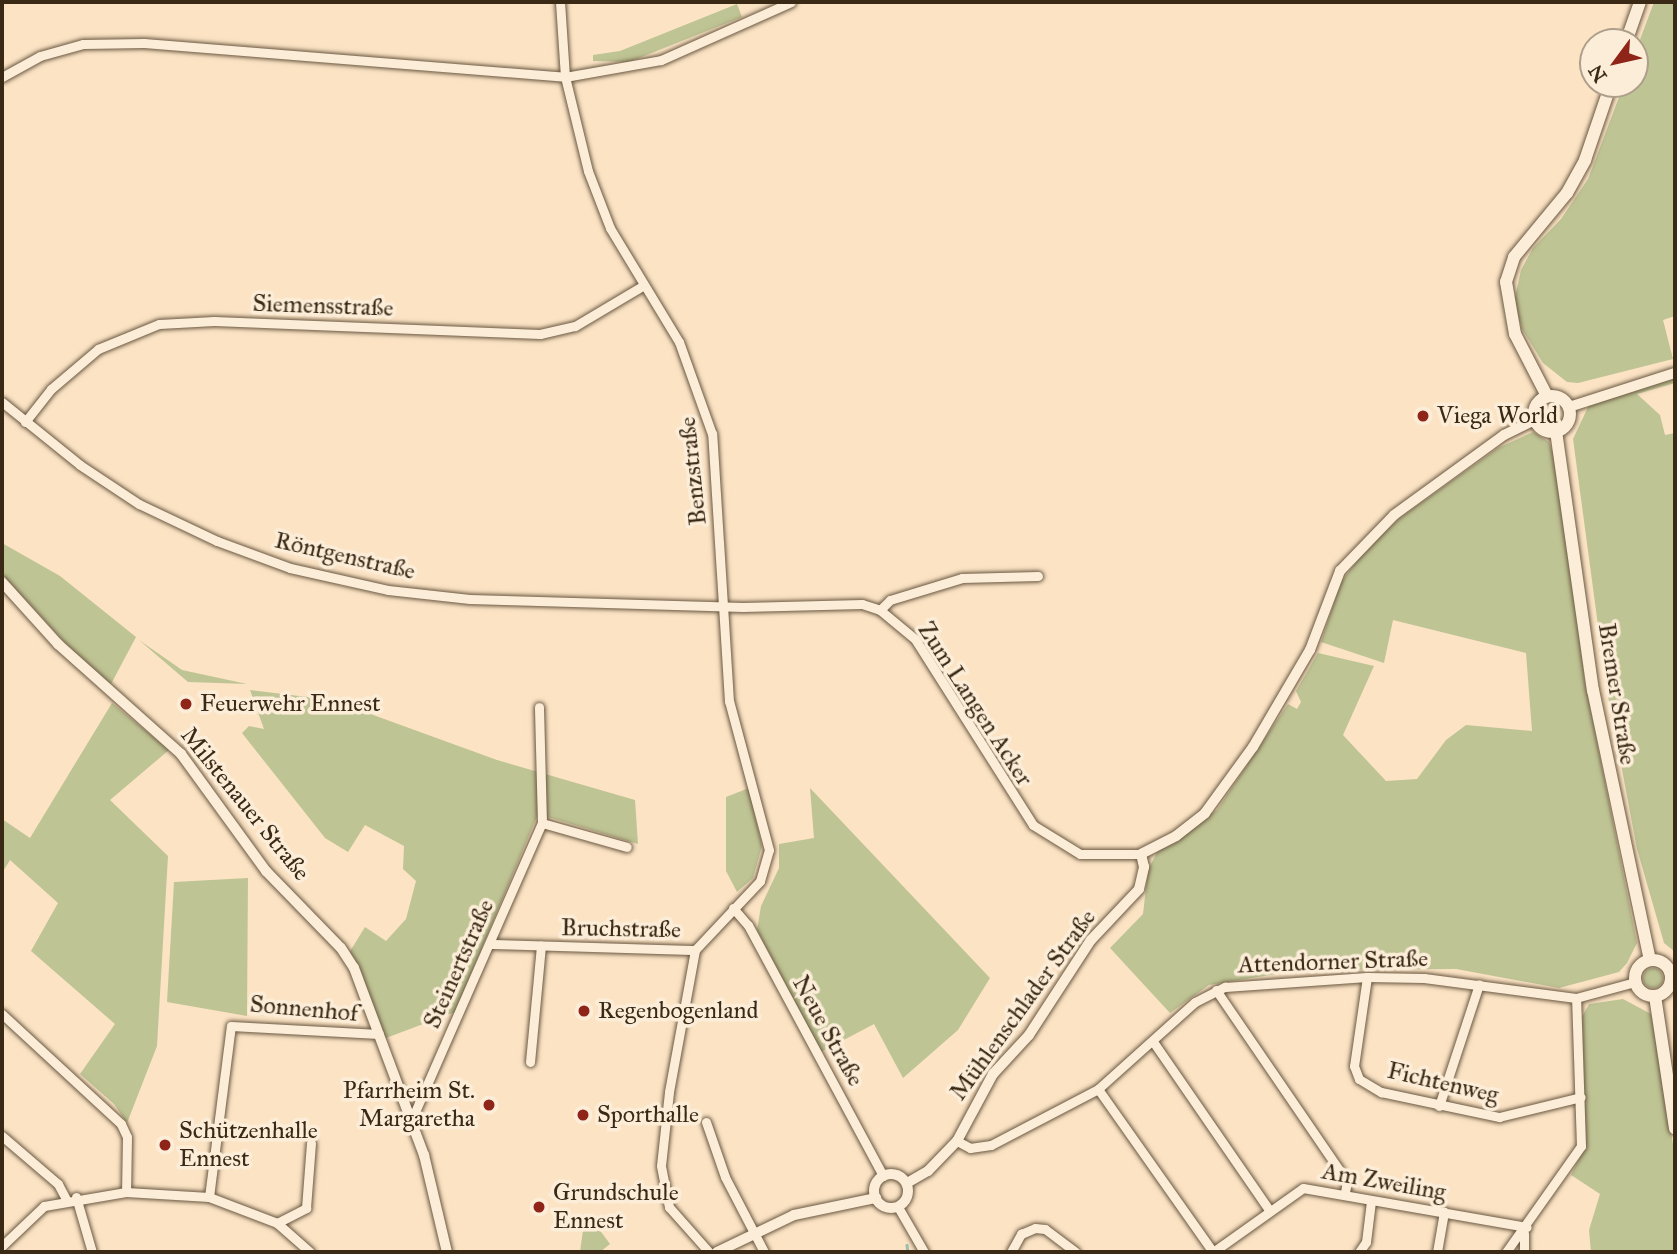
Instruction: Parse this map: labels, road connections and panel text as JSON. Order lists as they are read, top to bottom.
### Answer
{
  "streets": {
    "main road": ["Bremer Straße"],
    "street": [
      "Siemensstraße",
      "Benzstraße",
      "Röntgenstraße",
      "Zum Langen Acker",
      "Milstenauer Straße",
      "Bruchstraße",
      "Attendorner Straße",
      "Steinertstraße",
      "Mühlenschlader Straße",
      "Sonnenhof",
      "Neue Straße",
      "Fichtenweg",
      "Am Zweiling"
    ]
  },
  "crossings": [
    ["Siemensstraße", "Benzstraße"],
    ["Siemensstraße", "Röntgenstraße"],
    ["Benzstraße", "Röntgenstraße"],
    ["Benzstraße", "Bruchstraße"],
    ["Benzstraße", "Neue Straße"],
    ["Bremer Straße", "Attendorner Straße"],
    ["Zum Langen Acker", "Mühlenschlader Straße"],
    ["Milstenauer Straße", "Steinertstraße"],
    ["Milstenauer Straße", "Sonnenhof"],
    ["Bruchstraße", "Steinertstraße"],
    ["Bruchstraße", "Neue Straße"],
    ["Attendorner Straße", "Mühlenschlader Straße"],
    ["Attendorner Straße", "Fichtenweg"],
    ["Mühlenschlader Straße", "Neue Straße"]
  ],
  "places": [
    "Viega World",
    "Feuerwehr Ennest",
    "Regenbogenland",
    "Pfarrheim St. Margaretha",
    "Sporthalle",
    "Schützenhalle Ennest",
    "Grundschule Ennest"
  ],
  "north": "bottom left"
}
